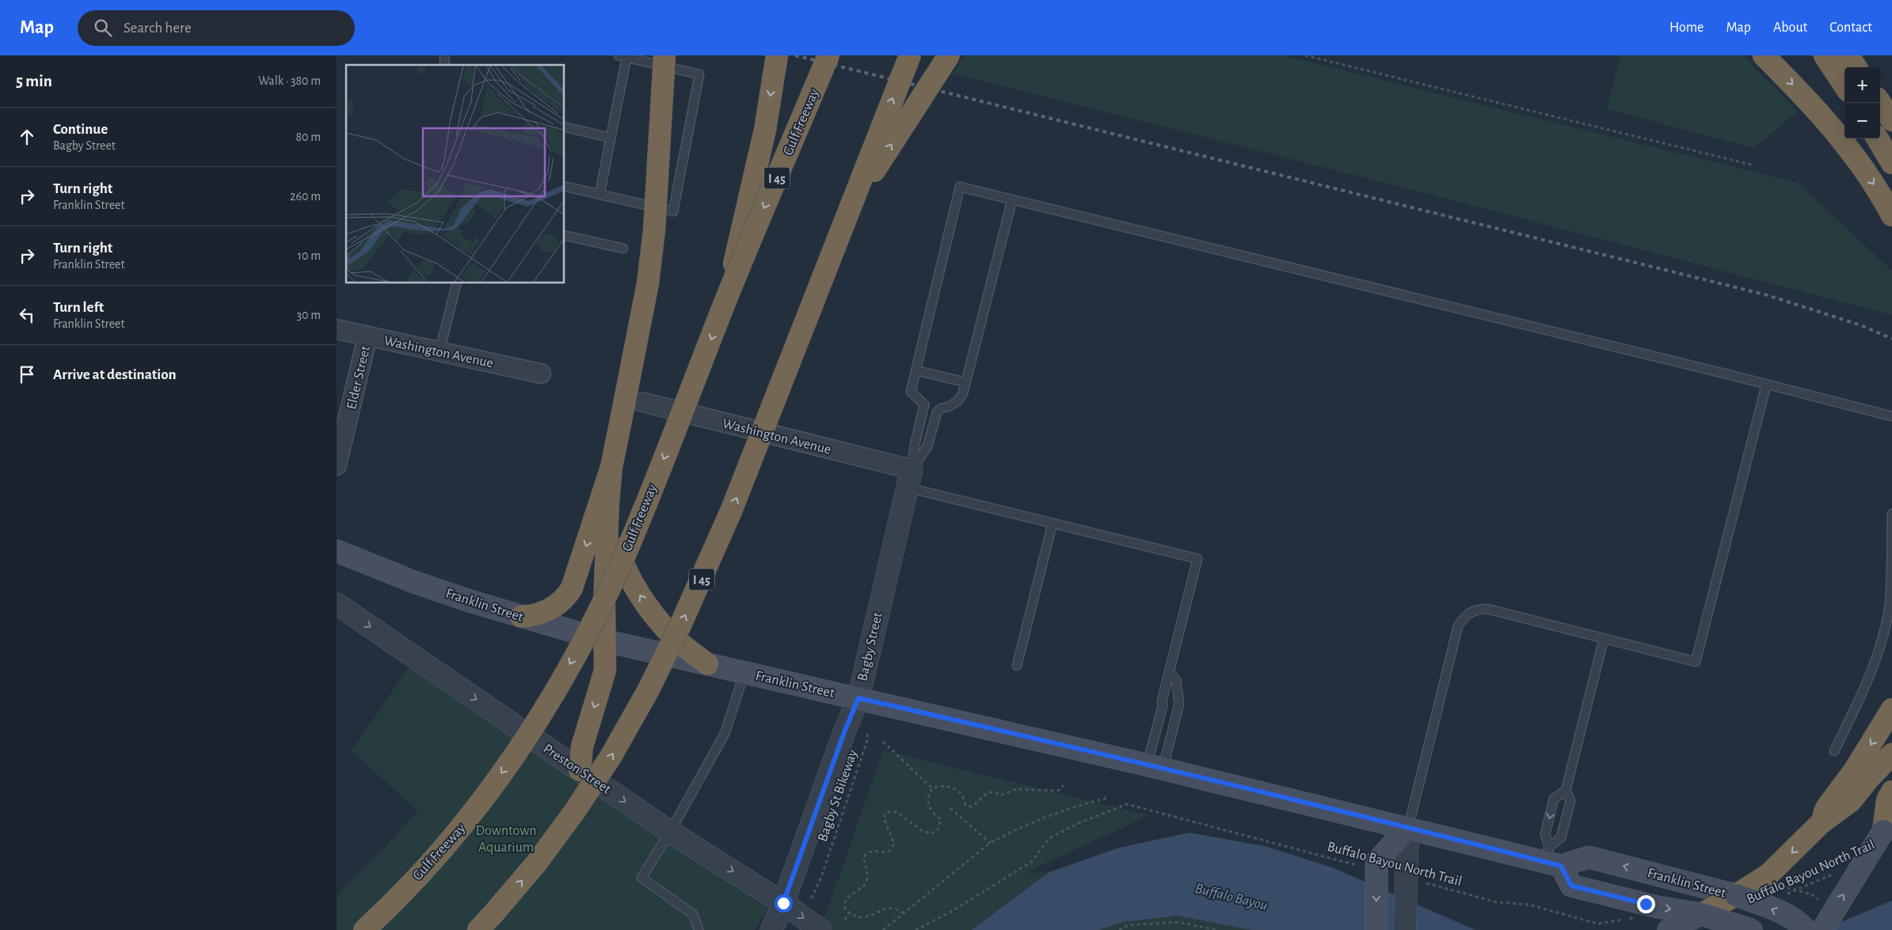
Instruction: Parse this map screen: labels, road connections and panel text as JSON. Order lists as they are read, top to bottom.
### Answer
{
  "streets": {
    "highway": ["Gulf Freeway", "I 45"],
    "main road": ["Franklin Street"],
    "street": [
      "Washington Avenue",
      "Elder Street",
      "Bagby Street",
      "Preston Street"
    ],
    "path": ["Bagby St Bikeway", "Buffalo Bayou North Trail"]
  },
  "crossings": [
    ["Washington Avenue", "Elder Street"],
    ["Washington Avenue", "Bagby Street"],
    ["Franklin Street", "Bagby Street"],
    ["Franklin Street", "Bagby St Bikeway"],
    ["Franklin Street", "Buffalo Bayou North Trail"],
    ["Bagby Street", "Preston Street"],
    ["Bagby Street", "Bagby St Bikeway"]
  ],
  "one_way": ["Preston Street"],
  "water": ["Buffalo Bayou"],
  "parks": ["Downtown Aquarium"],
  "page": {
    "header": "Map",
    "search": "Search here",
    "nav": [
      "Home",
      "Map",
      "About",
      "Contact"
    ],
    "heading": ["5 min", "Walk · 380 m"],
    "map_buttons": ["+", "−"],
    "list": [
      ["Continue", "Bagby Street", "80 m"],
      ["Turn right", "Franklin Street", "260 m"],
      ["Turn right", "Franklin Street", "10 m"],
      ["Turn left", "Franklin Street", "30 m"],
      "Arrive at destination"
    ]
  }
}
